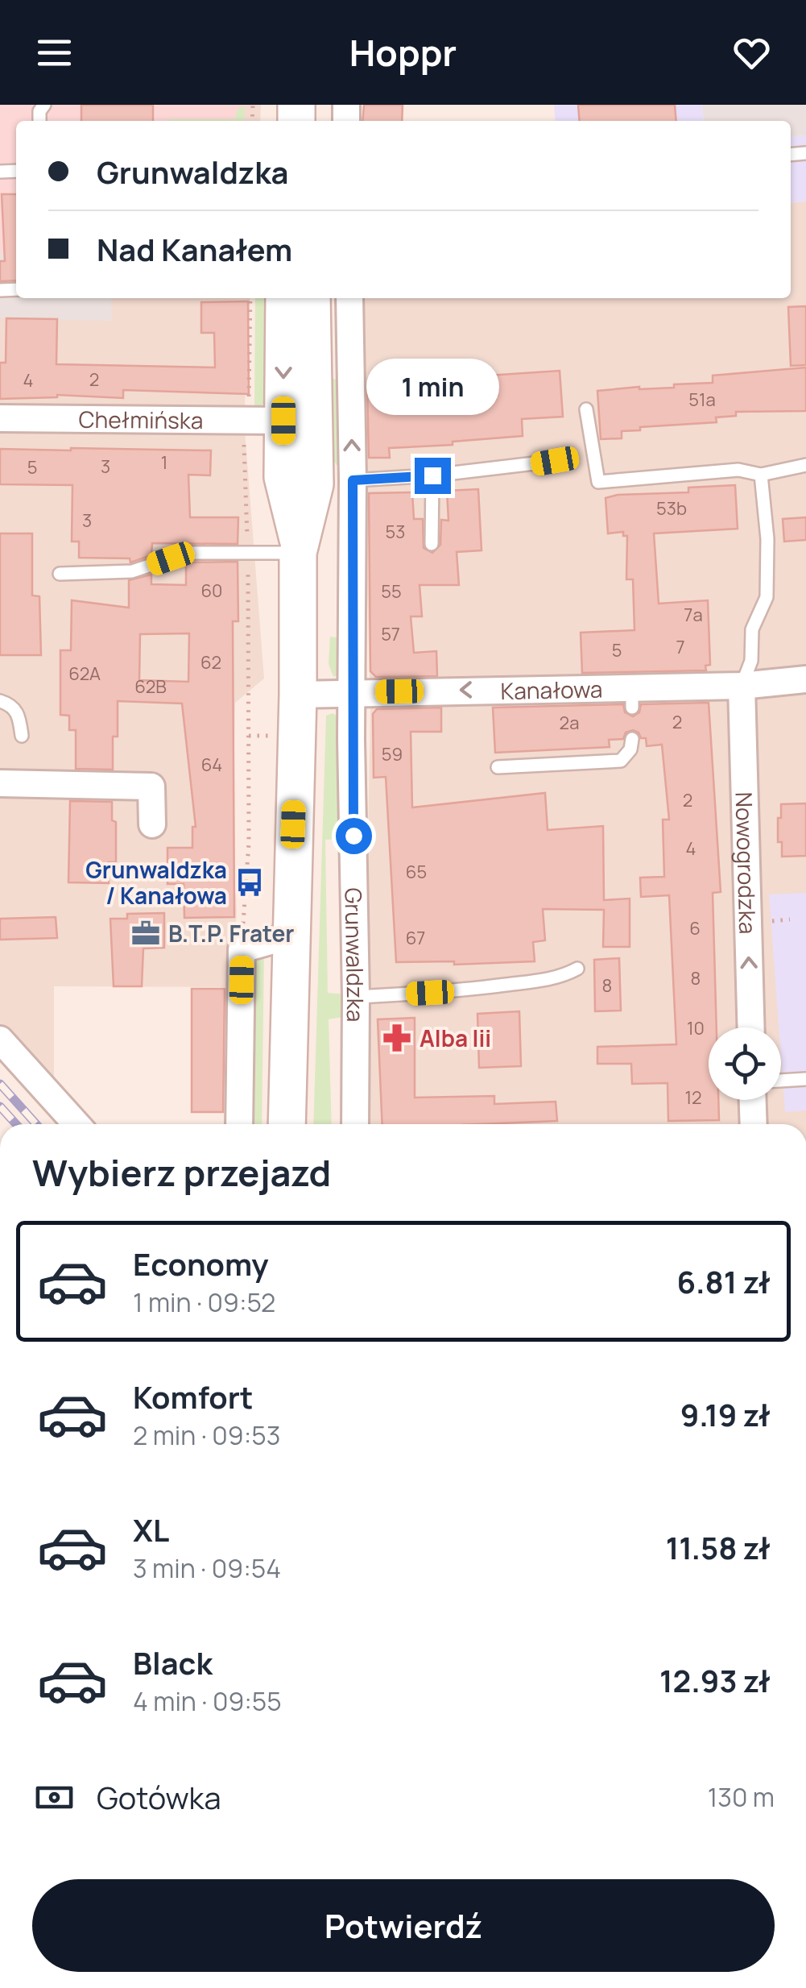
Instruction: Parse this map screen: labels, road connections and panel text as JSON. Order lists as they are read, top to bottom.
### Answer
{
  "streets": {
    "street": [
      "Chełmińska",
      "Kanałowa",
      "Nowogrodzka",
      "Grunwaldzka"
    ]
  },
  "crossings": [
    ["Kanałowa", "Nowogrodzka"],
    ["Kanałowa", "Grunwaldzka"]
  ],
  "one_way": ["Kanałowa", "Nowogrodzka"],
  "places": {
    "bus stop": ["Grunwaldzka / Kanałowa"],
    "office": ["B.T.P. Frater"],
    "pharmacy": ["Alba Iii"]
  },
  "house_numbers": [
    "2",
    "4",
    "51a",
    "1",
    "3",
    "5",
    "53b",
    "3",
    "53",
    "60",
    "55",
    "7a",
    "57",
    "7",
    "5",
    "62",
    "62A",
    "62B",
    "2",
    "2a",
    "59",
    "64",
    "2",
    "4",
    "65",
    "6",
    "67",
    "8",
    "8",
    "10",
    "12"
  ],
  "page": {
    "header": "Hoppr",
    "banner": ["Grunwaldzka", "Nad Kanałem"],
    "bubble": "1 min",
    "heading": "Wybierz przejazd",
    "list": [
      {
        "name": "Economy",
        "note": "1 min · 09:52",
        "value": "6.81 zł"
      },
      {
        "name": "Komfort",
        "note": "2 min · 09:53",
        "value": "9.19 zł"
      },
      {
        "name": "XL",
        "note": "3 min · 09:54",
        "value": "11.58 zł"
      },
      {
        "name": "Black",
        "note": "4 min · 09:55",
        "value": "12.93 zł"
      }
    ],
    "pay": ["Gotówka", "130 m"],
    "buttons": "Potwierdź"
  }
}
